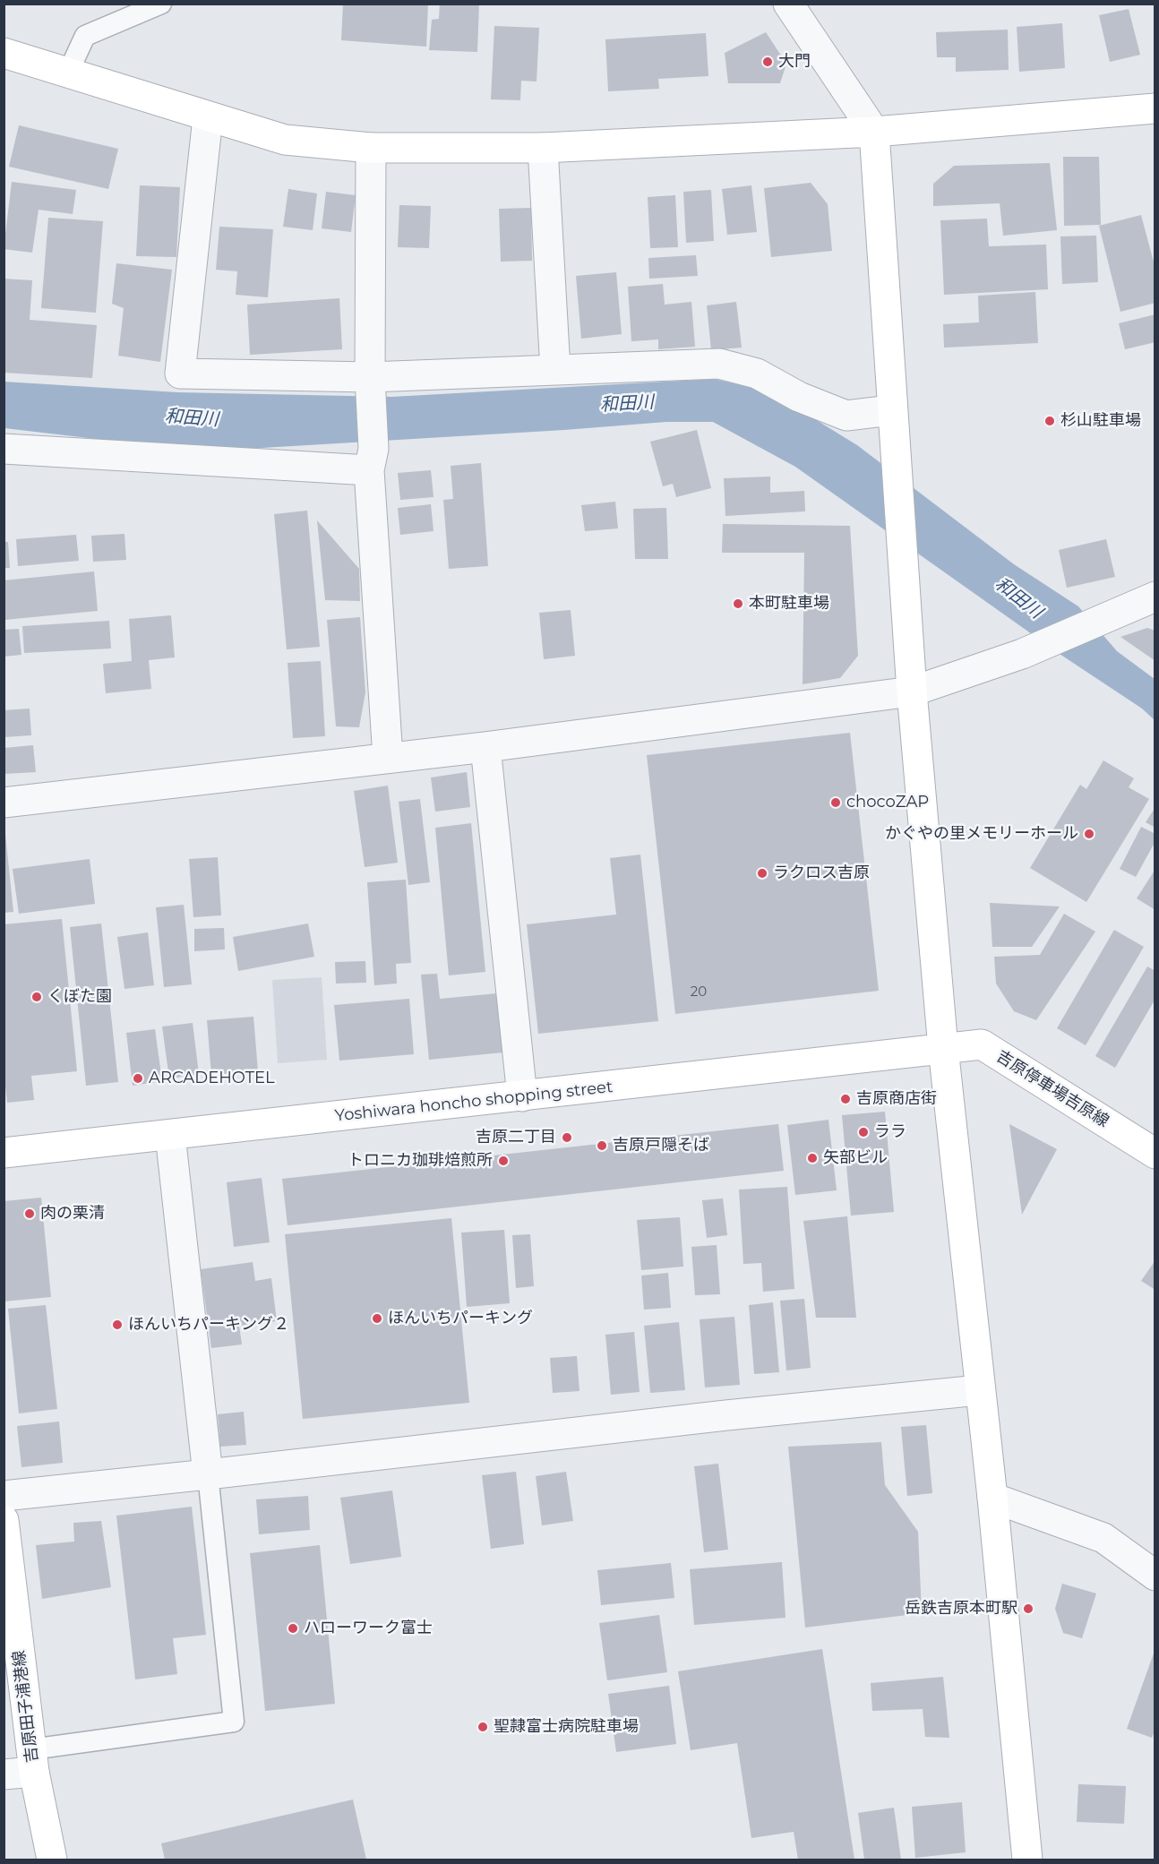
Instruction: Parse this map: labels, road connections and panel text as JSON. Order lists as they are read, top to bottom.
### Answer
{
  "streets": {
    "street": ["吉原停車場吉原線", "Yoshiwara honcho shopping street", "吉原田子浦港線"]
  },
  "crossings": [
    ["吉原停車場吉原線", "Yoshiwara honcho shopping street"]
  ],
  "water": ["和田川"],
  "places": [
    "大門",
    "杉山駐車場",
    "本町駐車場",
    "chocoZAP",
    "かぐやの里メモリーホール",
    "ラクロス吉原",
    "くぼた園",
    "ARCADEHOTEL",
    "吉原商店街",
    "ララ",
    "吉原二丁目",
    "吉原戸隠そば",
    "矢部ビル",
    "トロニカ珈琲焙煎所",
    "肉の栗清",
    "ほんいちパーキング",
    "ほんいちパーキング２",
    "岳鉄吉原本町駅",
    "ハローワーク富士",
    "聖隷富士病院駐車場"
  ],
  "house_numbers": ["20"]
}
